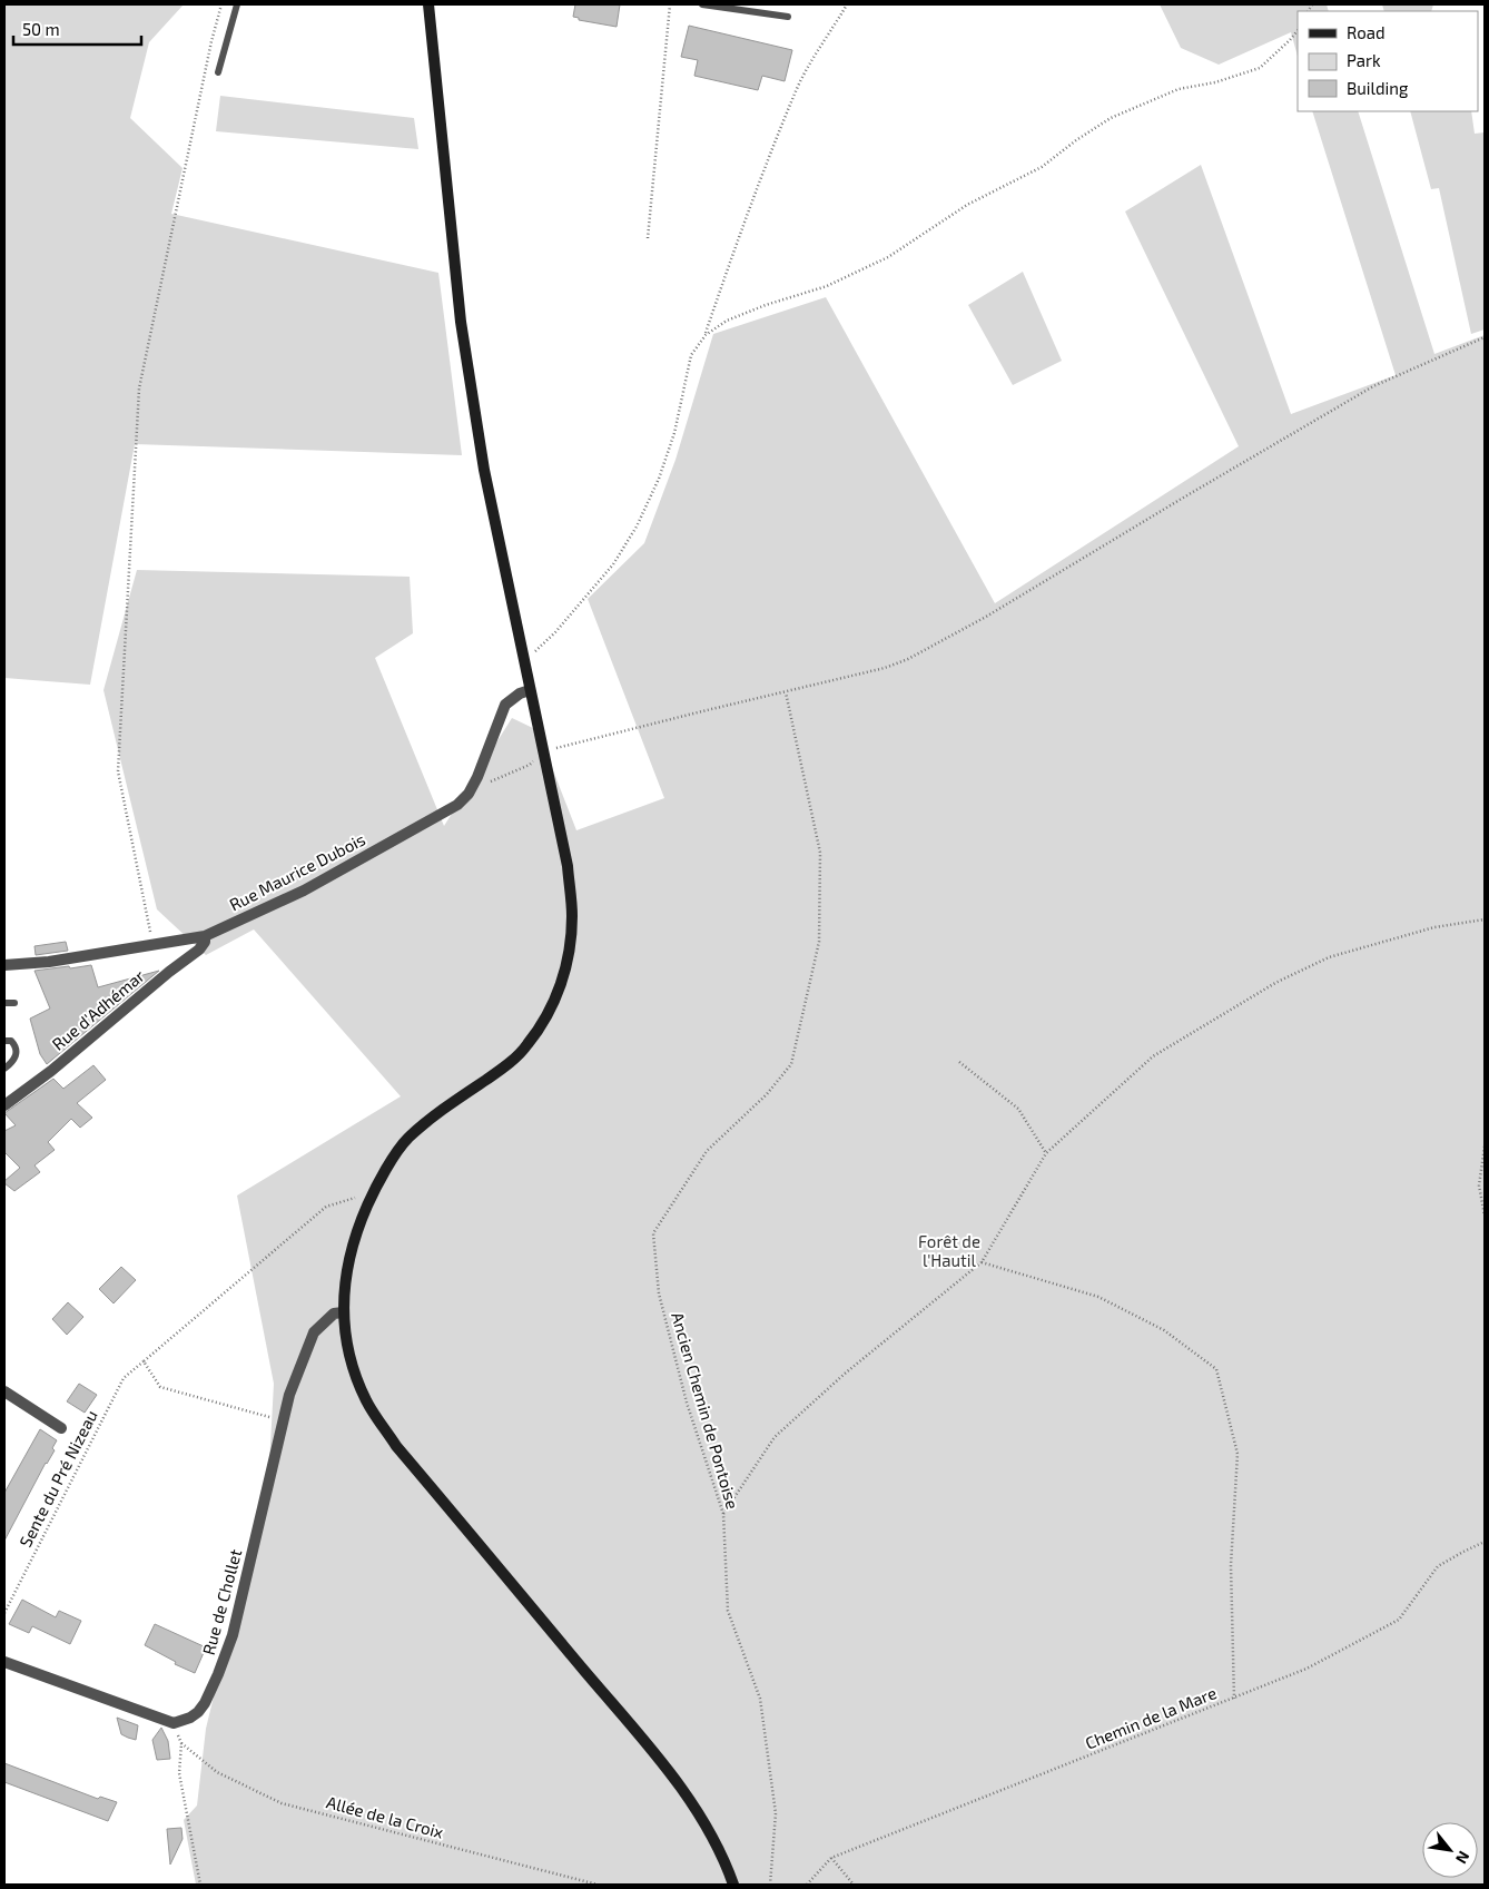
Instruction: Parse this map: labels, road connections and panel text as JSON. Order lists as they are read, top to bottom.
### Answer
{
  "streets": {
    "street": ["Rue Maurice Dubois", "Rue d'Adhémar", "Rue de Chollet"],
    "path": [
      "Ancien Chemin de Pontoise",
      "Sente du Pré Nizeau",
      "Chemin de la Mare",
      "Allée de la Croix"
    ]
  },
  "crossings": [
    ["Rue Maurice Dubois", "Rue d'Adhémar"]
  ],
  "parks": ["Forêt de l'Hautil"],
  "legend": ["Road", "Park", "Building"],
  "scale_bar": "50 m",
  "north": "bottom right"
}
